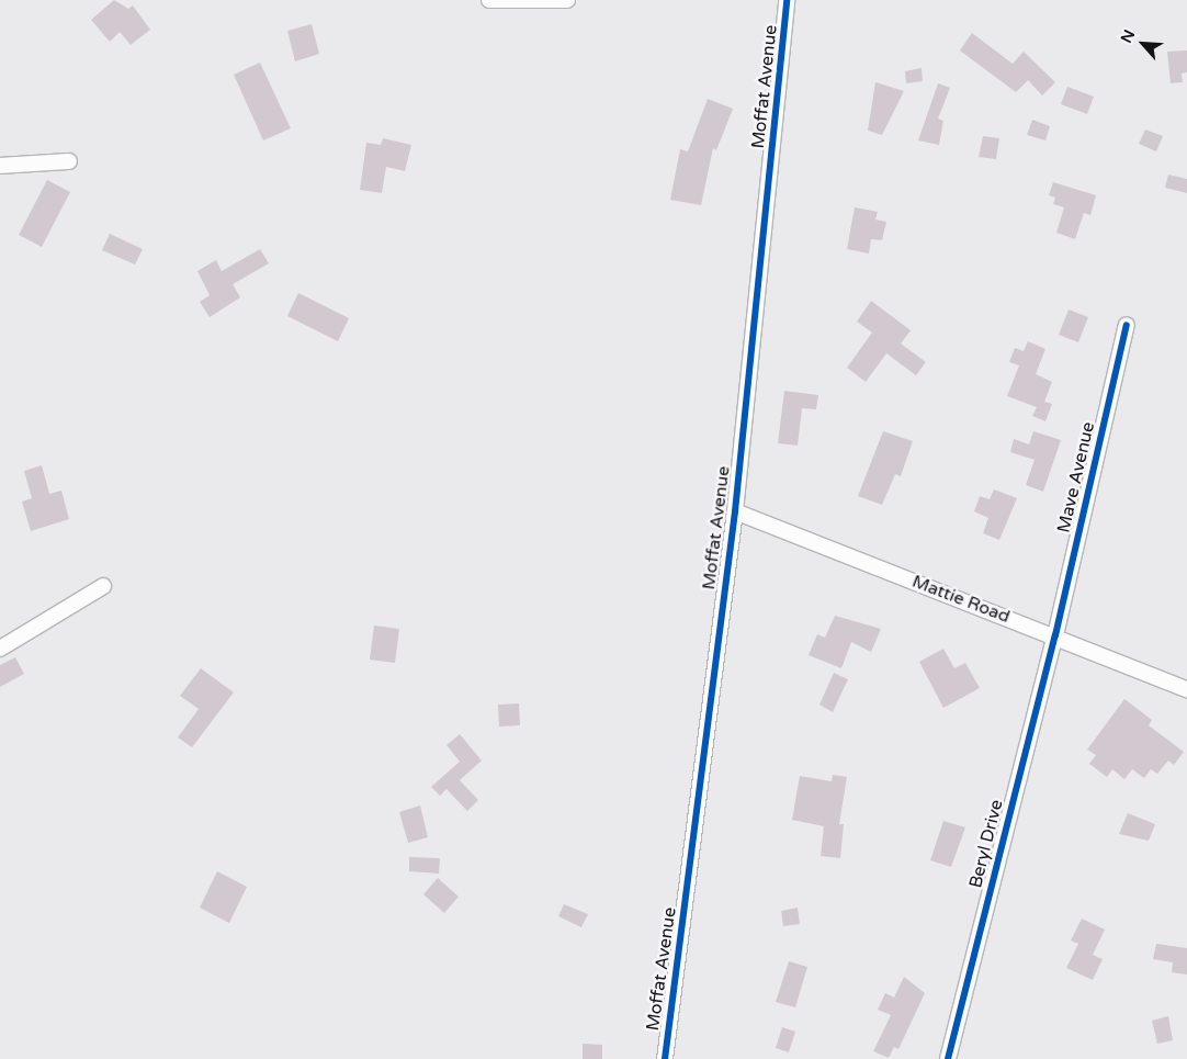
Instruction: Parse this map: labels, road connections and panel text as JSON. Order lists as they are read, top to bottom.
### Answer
{
  "streets": {
    "street": [
      "Moffat Avenue",
      "Mave Avenue",
      "Mattie Road",
      "Beryl Drive"
    ]
  },
  "crossings": [
    ["Moffat Avenue", "Mattie Road"],
    ["Mave Avenue", "Mattie Road"],
    ["Mave Avenue", "Beryl Drive"],
    ["Mattie Road", "Beryl Drive"]
  ],
  "north": "top left"
}
